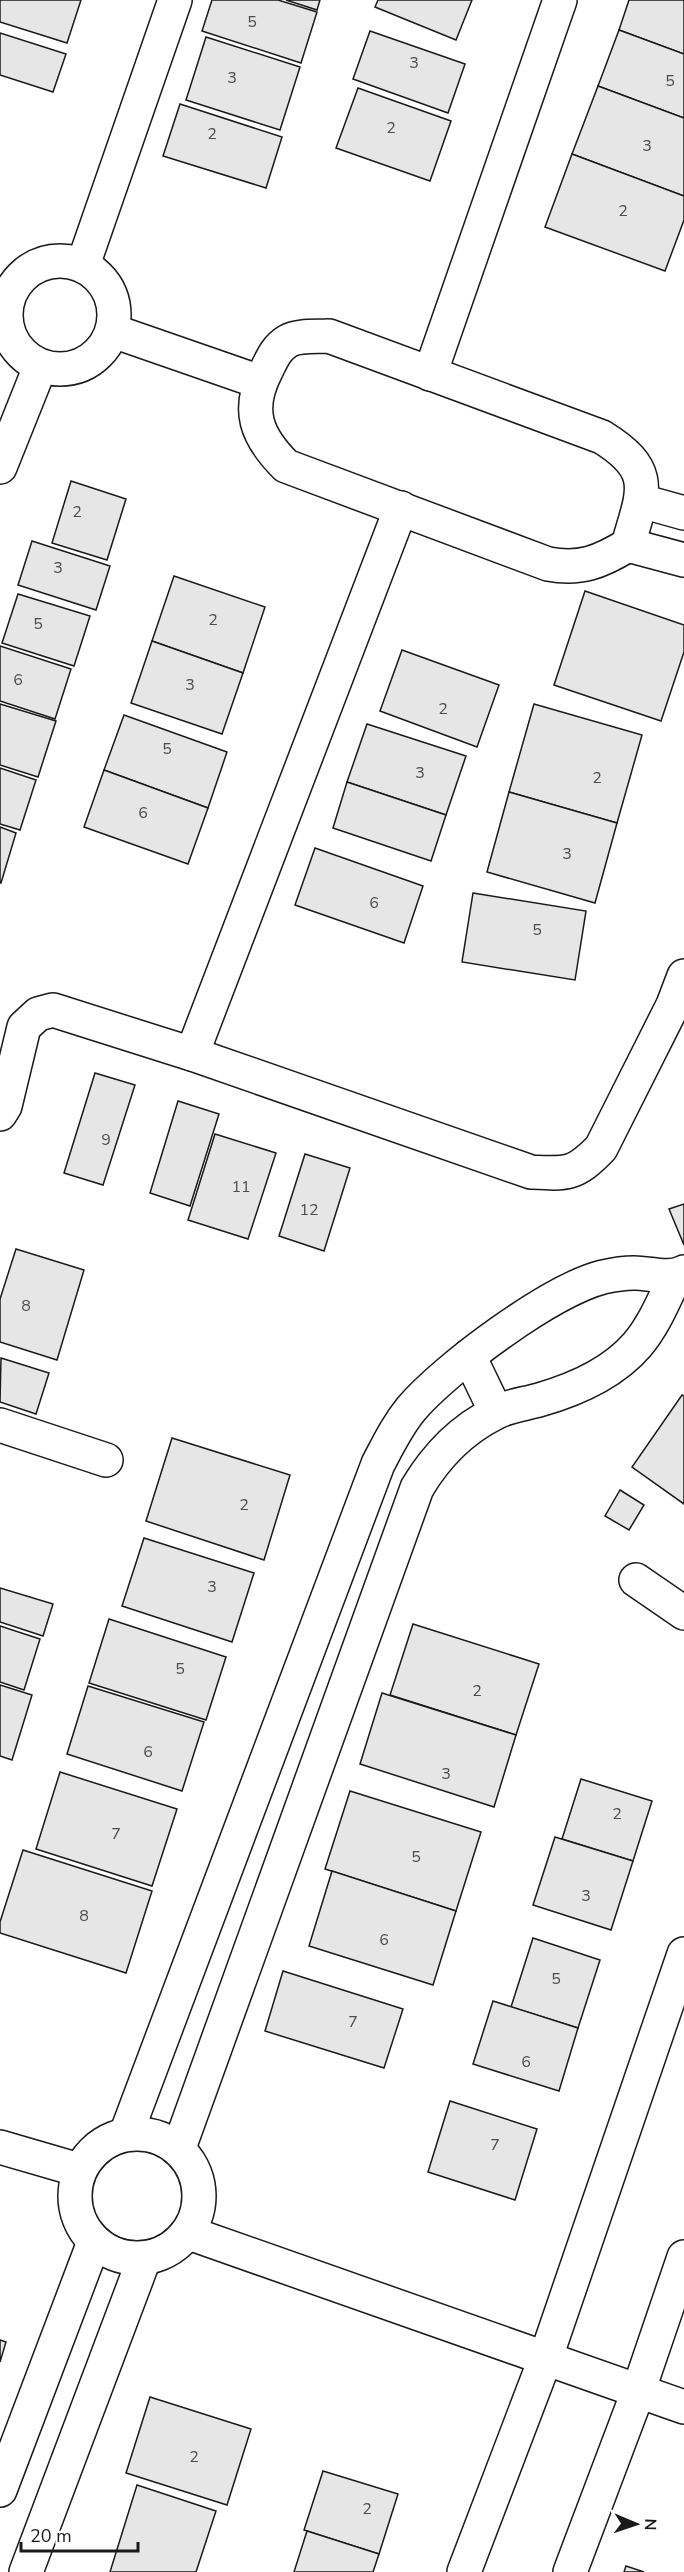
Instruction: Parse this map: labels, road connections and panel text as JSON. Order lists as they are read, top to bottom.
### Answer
{
  "house_numbers": [
    "5",
    "3",
    "3",
    "5",
    "2",
    "2",
    "3",
    "2",
    "2",
    "3",
    "2",
    "5",
    "6",
    "3",
    "2",
    "5",
    "3",
    "2",
    "6",
    "3",
    "6",
    "5",
    "9",
    "11",
    "12",
    "8",
    "2",
    "3",
    "5",
    "2",
    "6",
    "3",
    "2",
    "7",
    "5",
    "3",
    "8",
    "6",
    "5",
    "7",
    "6",
    "7",
    "2",
    "2"
  ],
  "scale_bar": "20 m",
  "north": "right"
}
